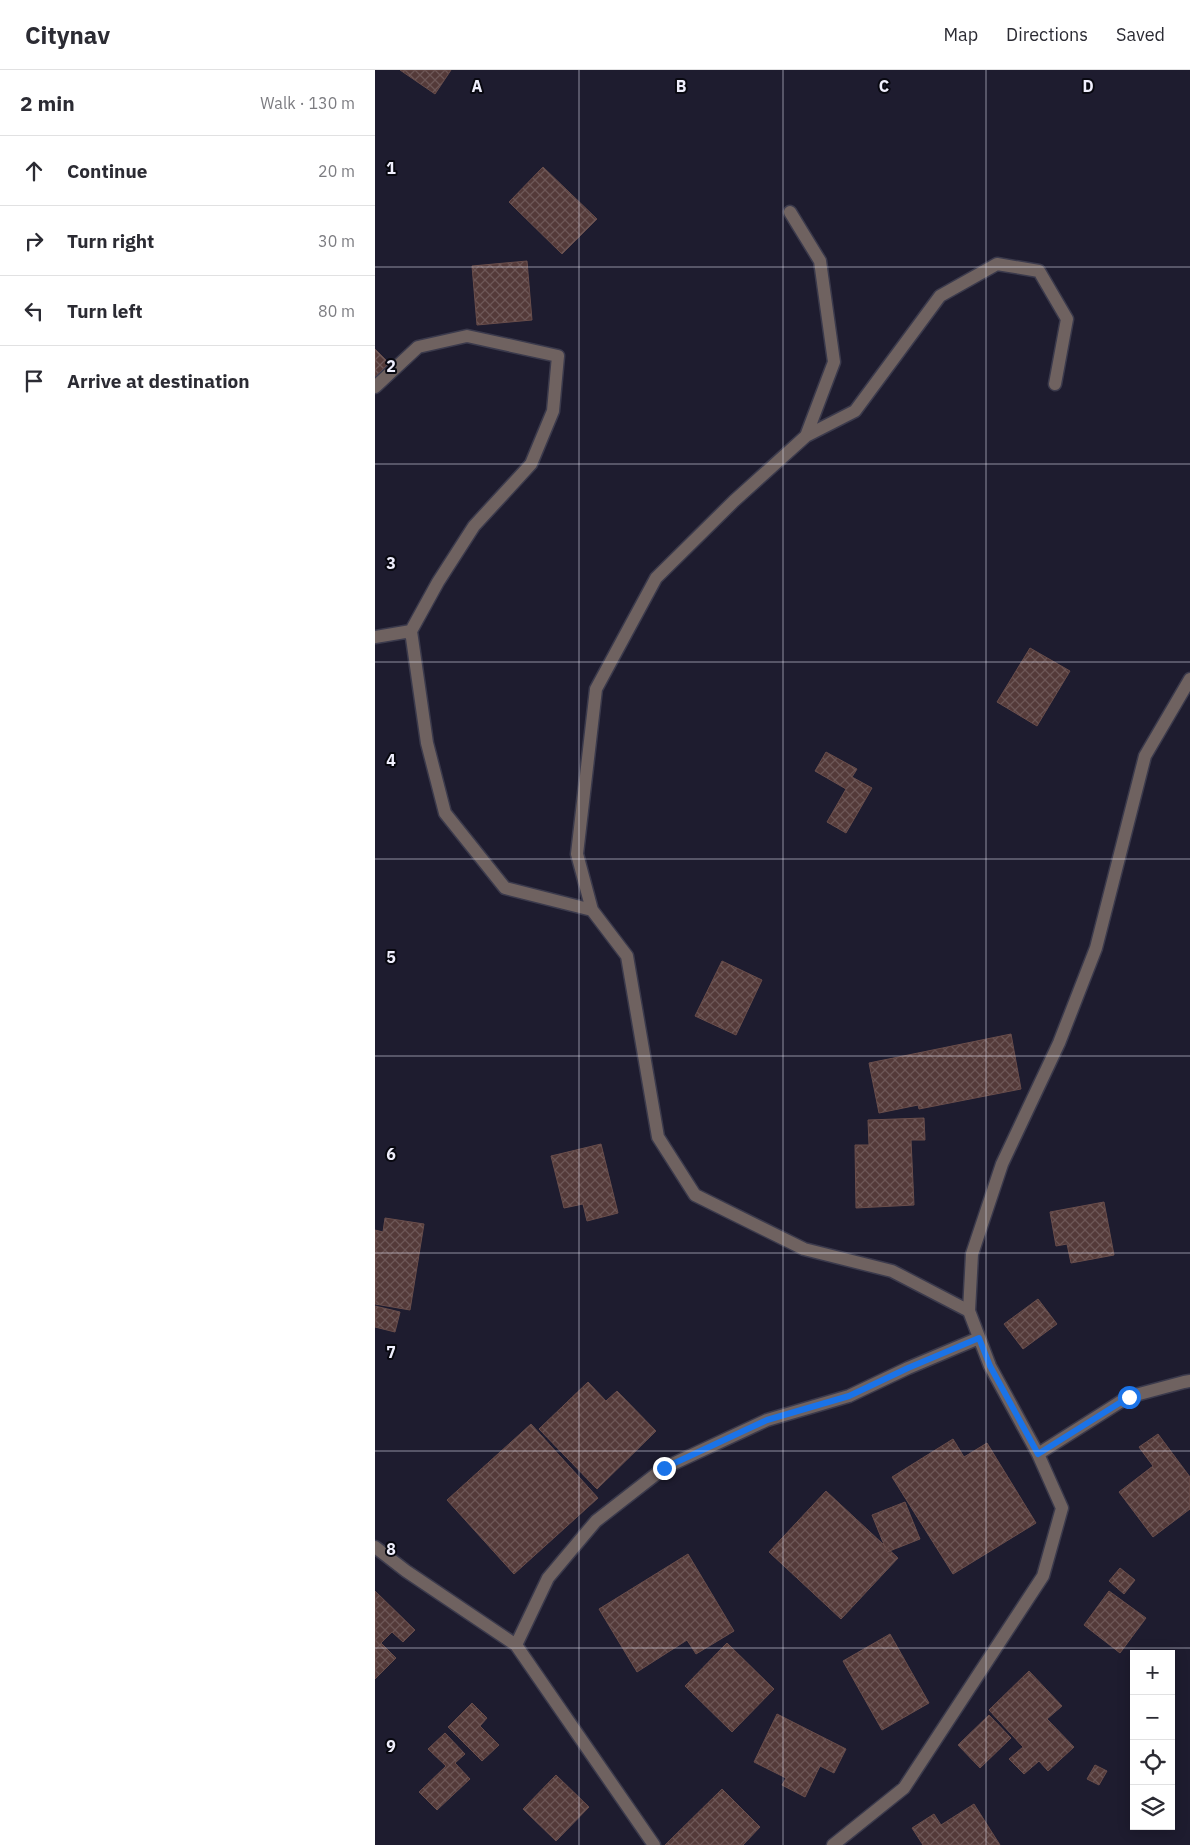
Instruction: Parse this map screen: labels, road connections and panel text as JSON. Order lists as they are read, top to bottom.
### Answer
{
  "page": {
    "header": "Citynav",
    "nav": ["Map", "Directions", "Saved"],
    "heading": ["2 min", "Walk · 130 m"],
    "list": [
      ["Continue", "20 m"],
      ["Turn right", "30 m"],
      ["Turn left", "80 m"],
      "Arrive at destination"
    ],
    "map_buttons": ["+", "−"]
  },
  "grid": {
    "columns": [
      "A",
      "B",
      "C",
      "D"
    ],
    "rows": [
      "1",
      "2",
      "3",
      "4",
      "5",
      "6",
      "7",
      "8",
      "9"
    ]
  }
}
